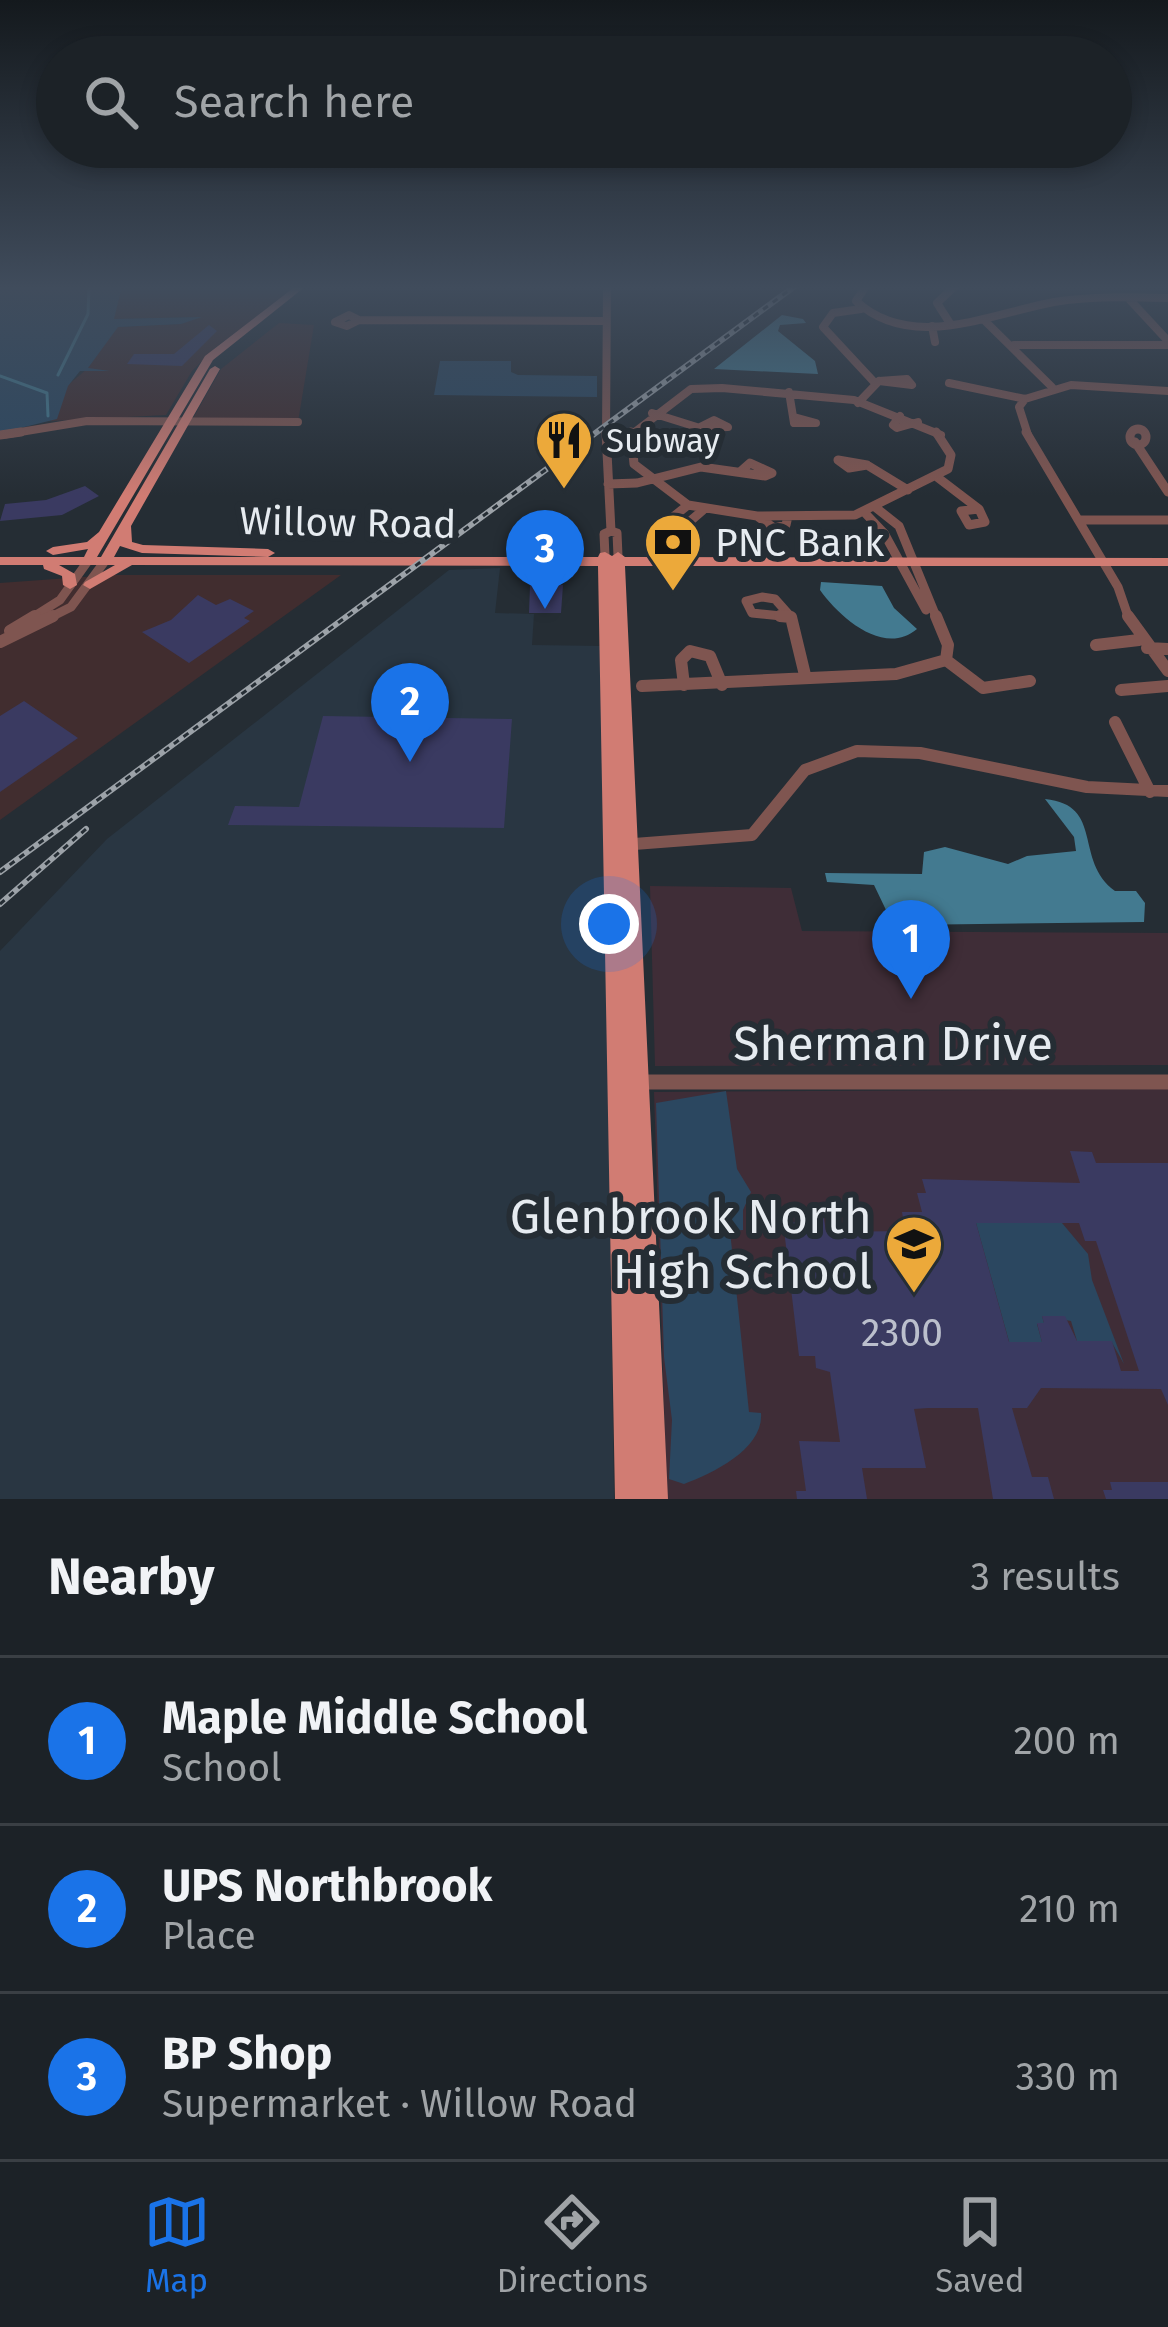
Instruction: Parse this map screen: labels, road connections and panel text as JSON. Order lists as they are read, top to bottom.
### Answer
{
  "streets": {
    "main road": ["Willow Road"],
    "street": ["Sherman Drive"]
  },
  "places": {
    "restaurant": ["Subway"],
    "bank": ["PNC Bank"],
    "school or university": ["Glenbrook North High School"]
  },
  "house_numbers": ["2300"],
  "page": {
    "search": "Search here",
    "pins": ["3", "2", "1"],
    "heading": ["Nearby", "3 results"],
    "list": [
      {
        "mark": "1",
        "name": "Maple Middle School",
        "note": "School",
        "value": "200 m"
      },
      {
        "mark": "2",
        "name": "UPS Northbrook",
        "note": "Place",
        "value": "210 m"
      },
      {
        "mark": "3",
        "name": "BP Shop",
        "note": "Supermarket · Willow Road",
        "value": "330 m"
      }
    ],
    "nav": ["Map", "Directions", "Saved"]
  }
}
